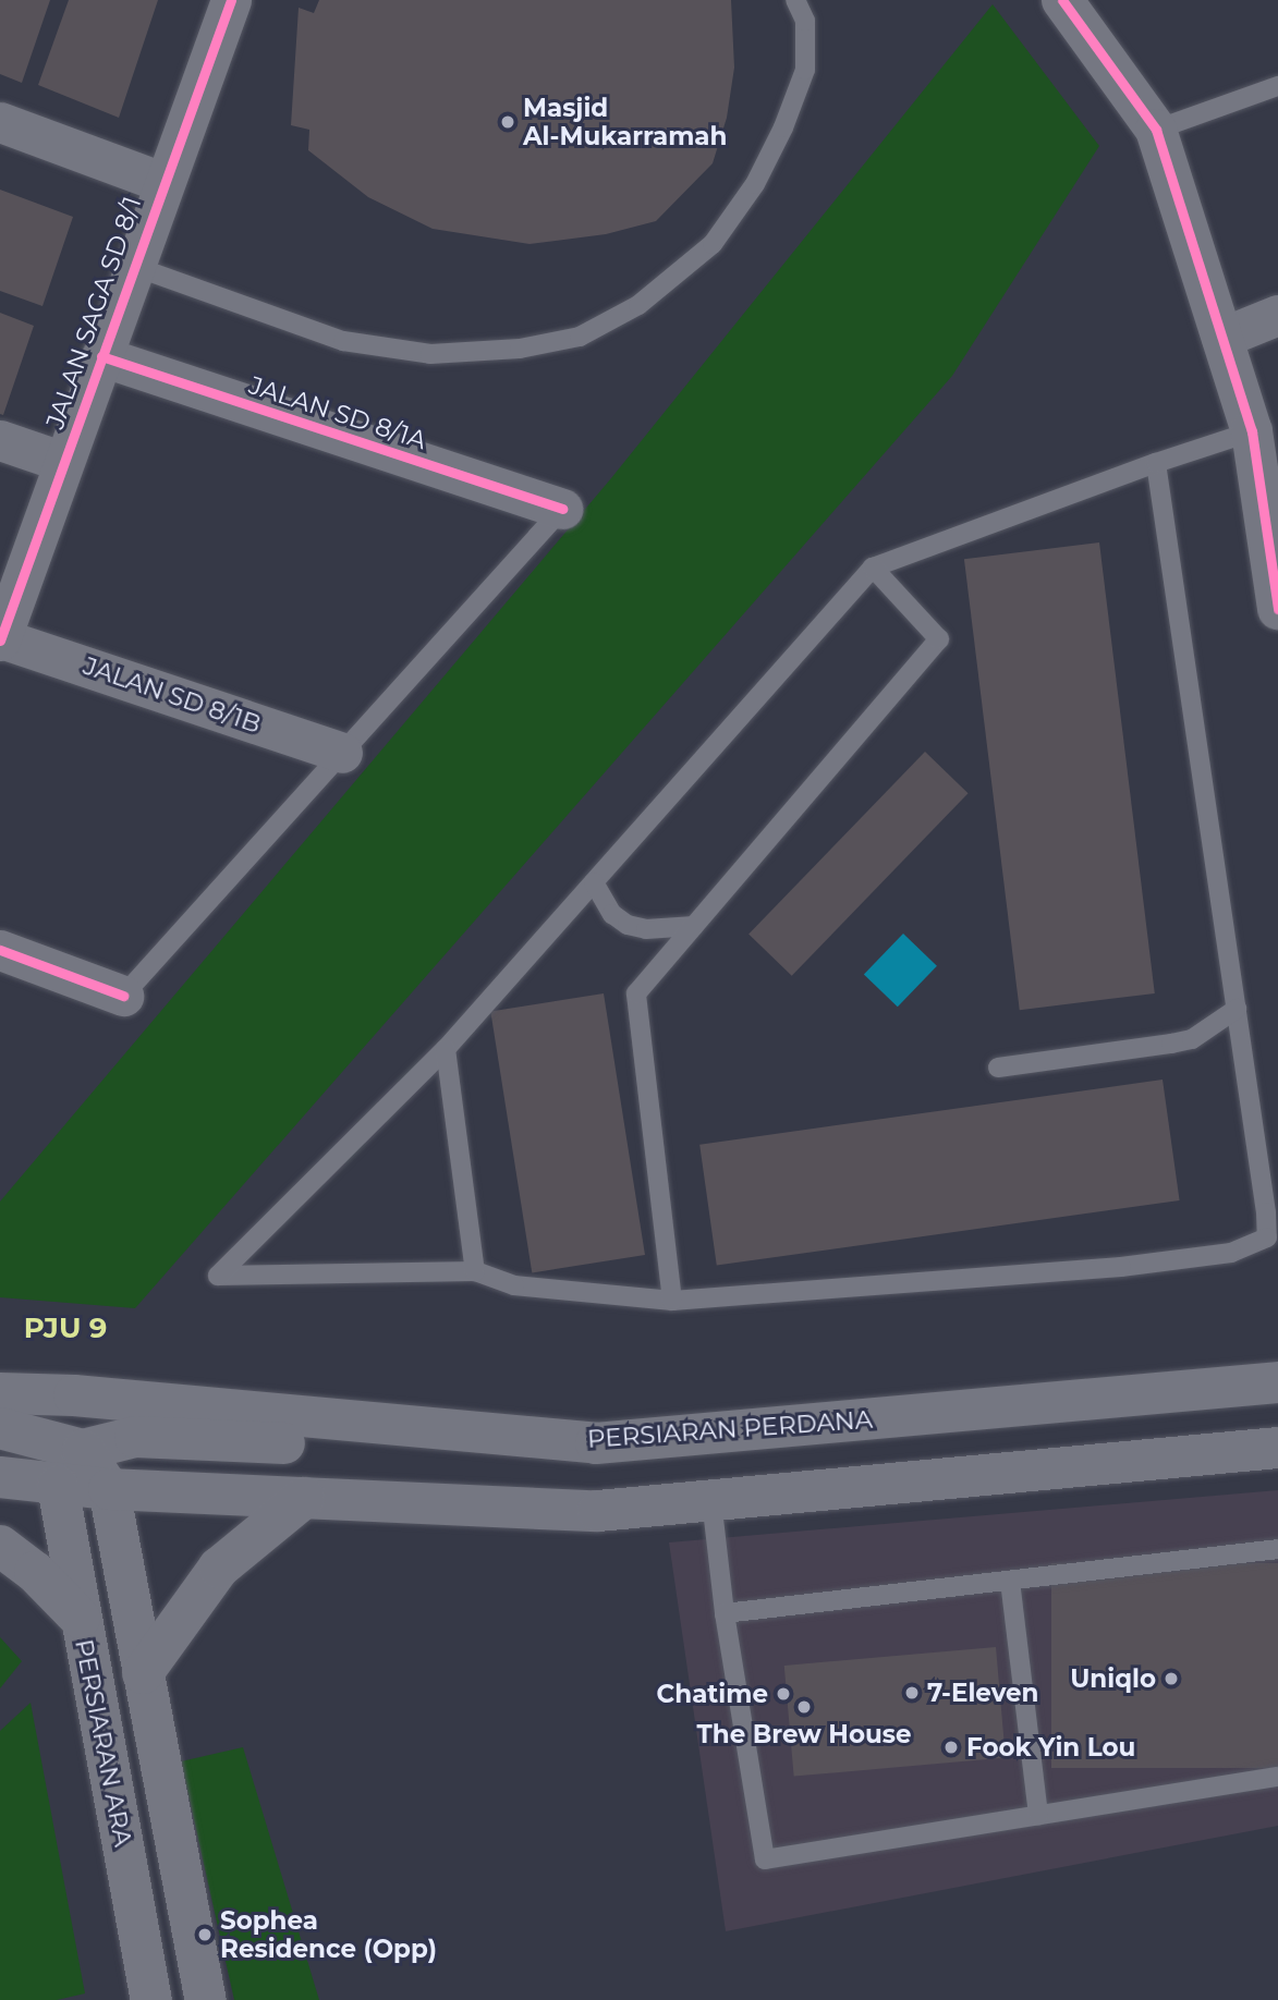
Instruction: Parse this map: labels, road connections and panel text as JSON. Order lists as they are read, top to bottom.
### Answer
{
  "streets": {
    "main road": ["PERSIARAN PERDANA", "PERSIARAN ARA"],
    "street": ["JALAN SAGA SD 8/1", "JALAN SD 8/1A", "JALAN SD 8/1B"]
  },
  "crossings": [
    ["JALAN SAGA SD 8/1", "JALAN SD 8/1A"],
    ["JALAN SAGA SD 8/1", "JALAN SD 8/1B"]
  ],
  "districts": ["PJU 9"],
  "places": [
    "Masjid Al-Mukarramah",
    "Uniqlo",
    "7-Eleven",
    "Chatime",
    "The Brew House",
    "Fook Yin Lou",
    "Sophea Residence (Opp)"
  ]
}
